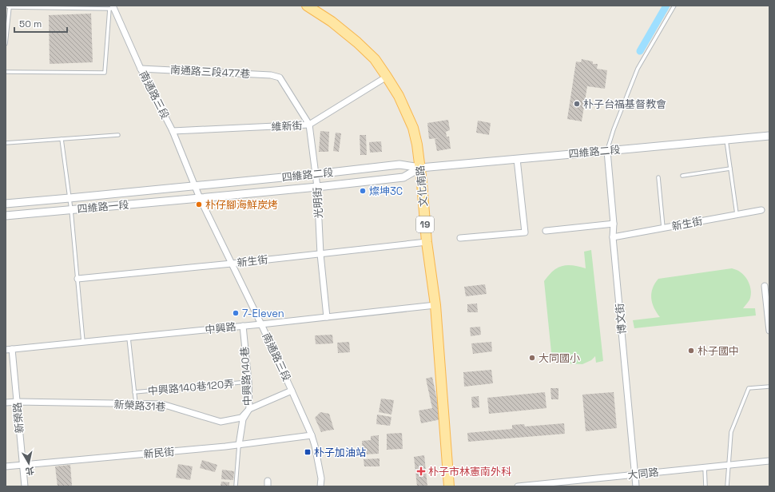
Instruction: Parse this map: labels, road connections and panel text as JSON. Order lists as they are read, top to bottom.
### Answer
{
  "streets": {
    "main road": ["文化南路", "19"],
    "street": [
      "南通路三段477巷",
      "南通路三段",
      "維新街",
      "四維路二段",
      "光明街",
      "四維路一段",
      "新生街",
      "博文街",
      "中興路",
      "中興路140巷",
      "新榮路31巷",
      "新榮路",
      "新民街",
      "大同路"
    ],
    "lane": ["中興路140巷120弄"]
  },
  "crossings": [
    ["南通路三段477巷", "南通路三段"],
    ["南通路三段477巷", "光明街"],
    ["南通路三段", "維新街"],
    ["南通路三段", "四維路二段"],
    ["南通路三段", "四維路一段"],
    ["南通路三段", "新生街"],
    ["南通路三段", "中興路"],
    ["南通路三段", "新榮路31巷"],
    ["南通路三段", "新民街"],
    ["維新街", "文化南路"],
    ["維新街", "光明街"],
    ["四維路二段", "文化南路"],
    ["四維路二段", "光明街"],
    ["四維路二段", "四維路一段"],
    ["四維路二段", "博文街"],
    ["文化南路", "新生街"],
    ["文化南路", "中興路"],
    ["光明街", "新生街"],
    ["光明街", "中興路"],
    ["新生街", "博文街"],
    ["博文街", "大同路"],
    ["中興路", "中興路140巷"],
    ["中興路", "新榮路"],
    ["中興路140巷", "中興路140巷120弄"],
    ["中興路140巷", "新榮路31巷"],
    ["中興路140巷", "新民街"],
    ["新榮路31巷", "新榮路"],
    ["新榮路", "新民街"]
  ],
  "places": {
    "other": [
      "朴子台福基督教會",
      "燦坤3C",
      "朴仔腳海鮮炭烤",
      "7-Eleven",
      "朴子國中",
      "大同國小"
    ],
    "transit": ["朴子加油站"],
    "health": ["朴子市林憲南外科"]
  },
  "scale_bar": "50 m",
  "north": "bottom"
}
